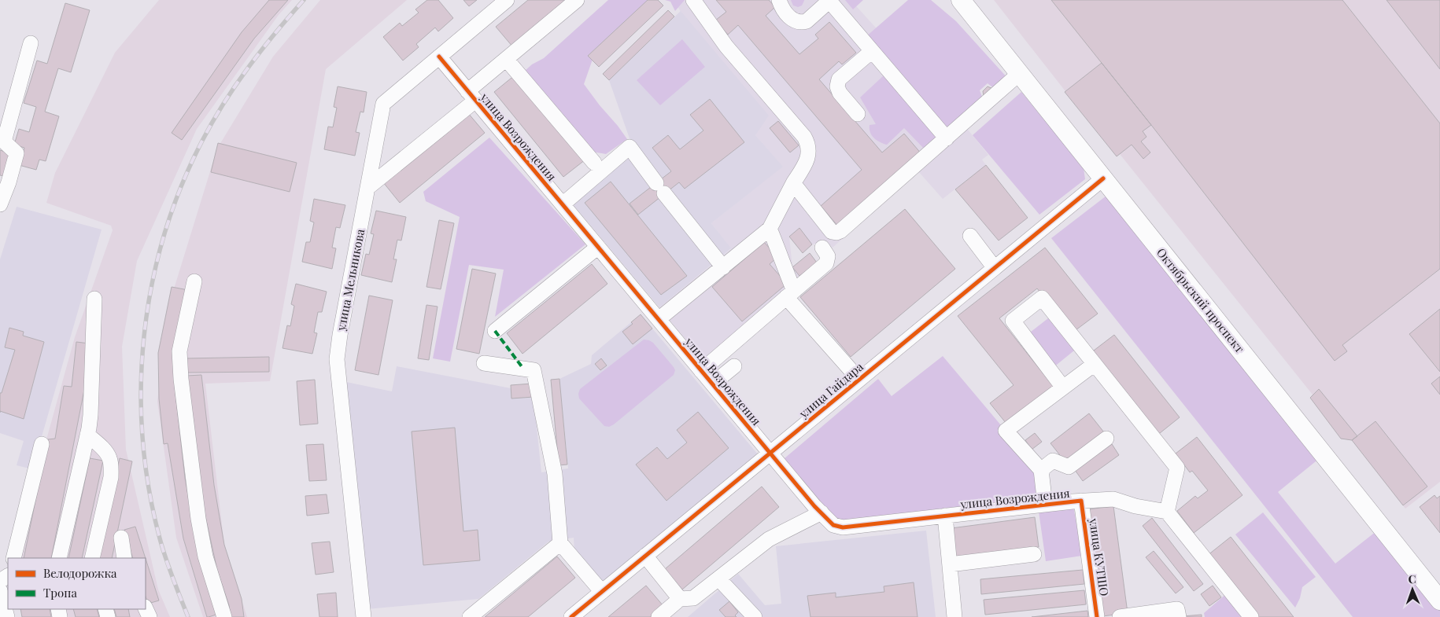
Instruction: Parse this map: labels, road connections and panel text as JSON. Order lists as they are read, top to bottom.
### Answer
{
  "streets": {
    "main road": ["Октябрьский проспект"],
    "street": [
      "улица Возрождения",
      "улица Мельникова",
      "улица Гайдара",
      "улица КУТШО"
    ]
  },
  "crossings": [
    ["улица Возрождения", "улица Мельникова"],
    ["улица Возрождения", "улица Гайдара"],
    ["улица Возрождения", "улица КУТШО"],
    ["Октябрьский проспект", "улица Гайдара"]
  ],
  "legend": ["Велодорожка", "Тропа"],
  "north": "top"
}
